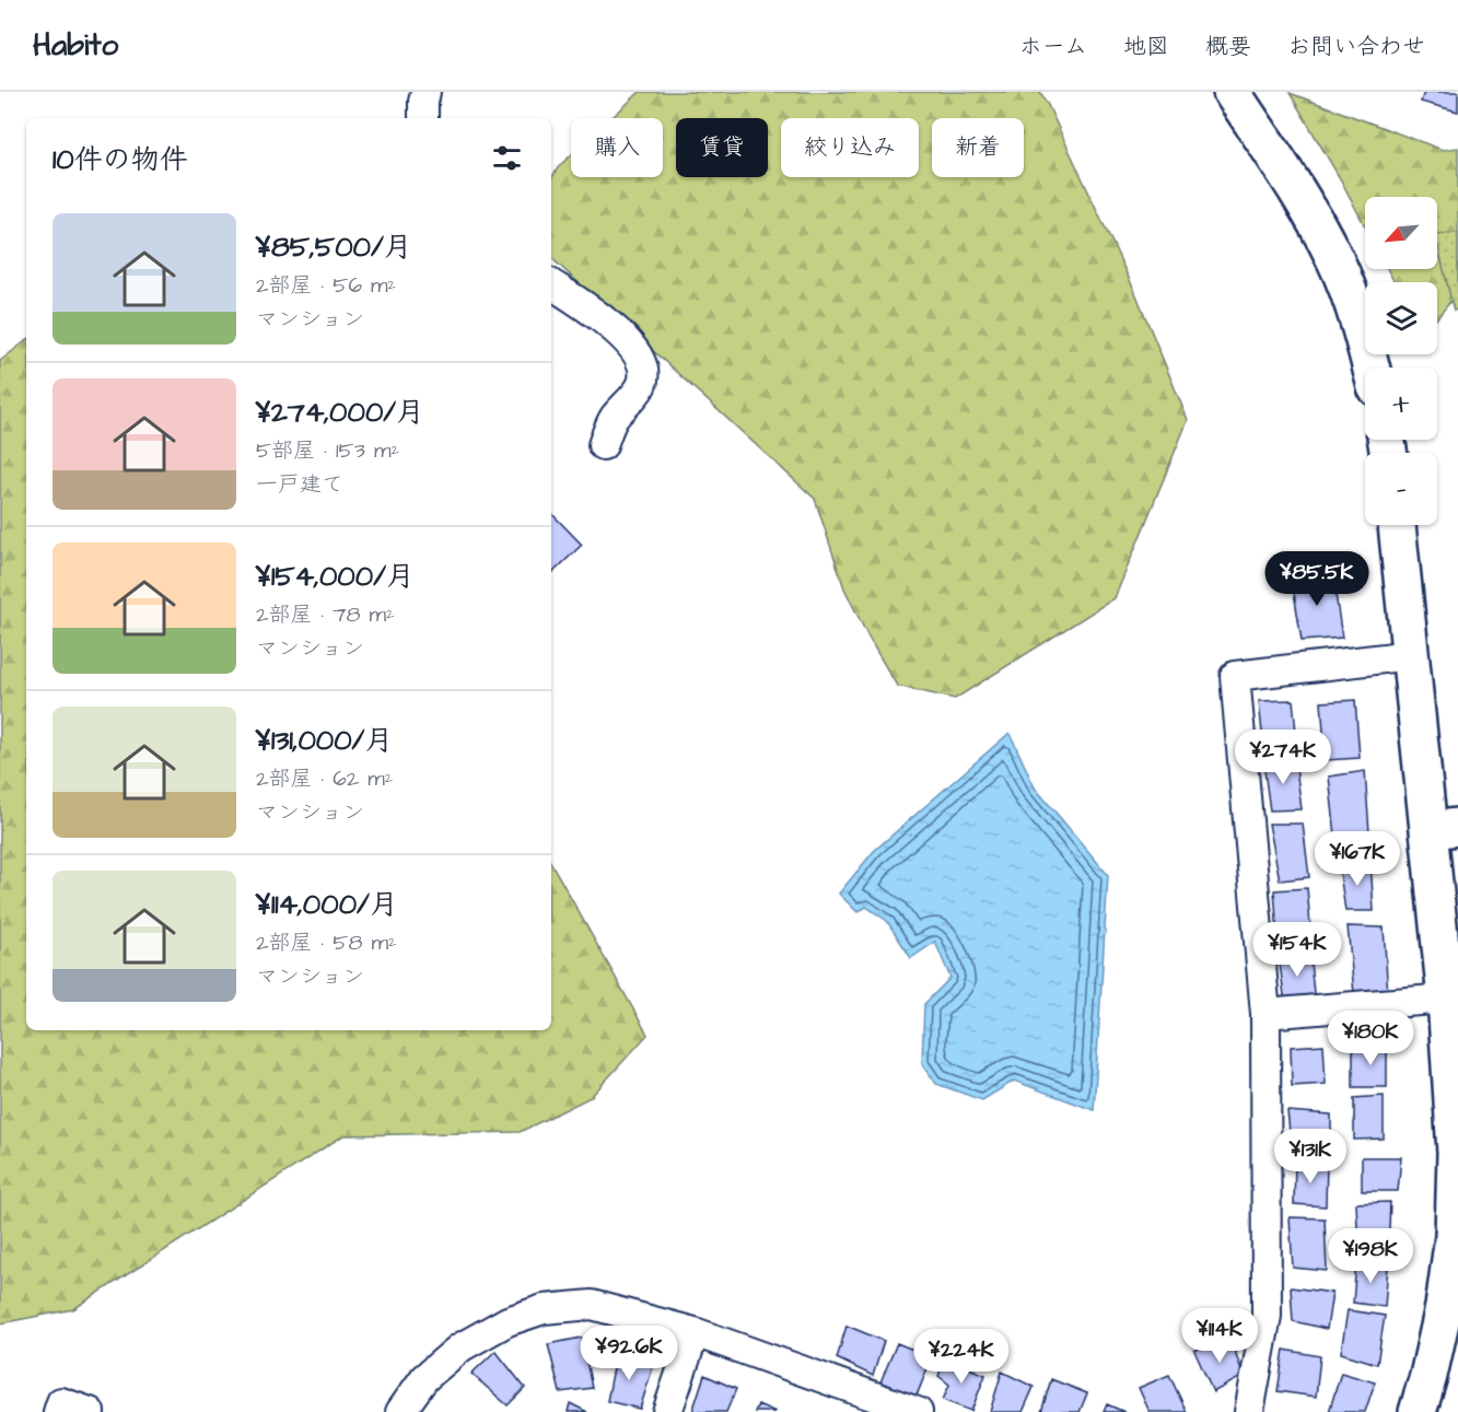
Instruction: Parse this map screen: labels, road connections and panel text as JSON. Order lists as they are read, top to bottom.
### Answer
{
  "north": "bottom left",
  "page": {
    "header": "Habito",
    "nav": [
      "ホーム",
      "地図",
      "概要",
      "お問い合わせ"
    ],
    "chip": [
      "購入",
      "賃貸",
      "絞り込み",
      "新着"
    ],
    "heading": "10件の物件",
    "map_buttons": ["+", "−"],
    "list": [
      {
        "name": "¥85,500/月",
        "note": "2部屋 · 56 m² · マンション"
      },
      {
        "name": "¥274,000/月",
        "note": "5部屋 · 153 m² · 一戸建て"
      },
      {
        "name": "¥154,000/月",
        "note": "2部屋 · 78 m² · マンション"
      },
      {
        "name": "¥131,000/月",
        "note": "2部屋 · 62 m² · マンション"
      },
      {
        "name": "¥114,000/月",
        "note": "2部屋 · 58 m² · マンション"
      }
    ],
    "price": [
      "¥85.5K",
      "¥274K",
      "¥167K",
      "¥154K",
      "¥180K",
      "¥131K",
      "¥198K",
      "¥114K",
      "¥92.6K",
      "¥224K"
    ]
  }
}
